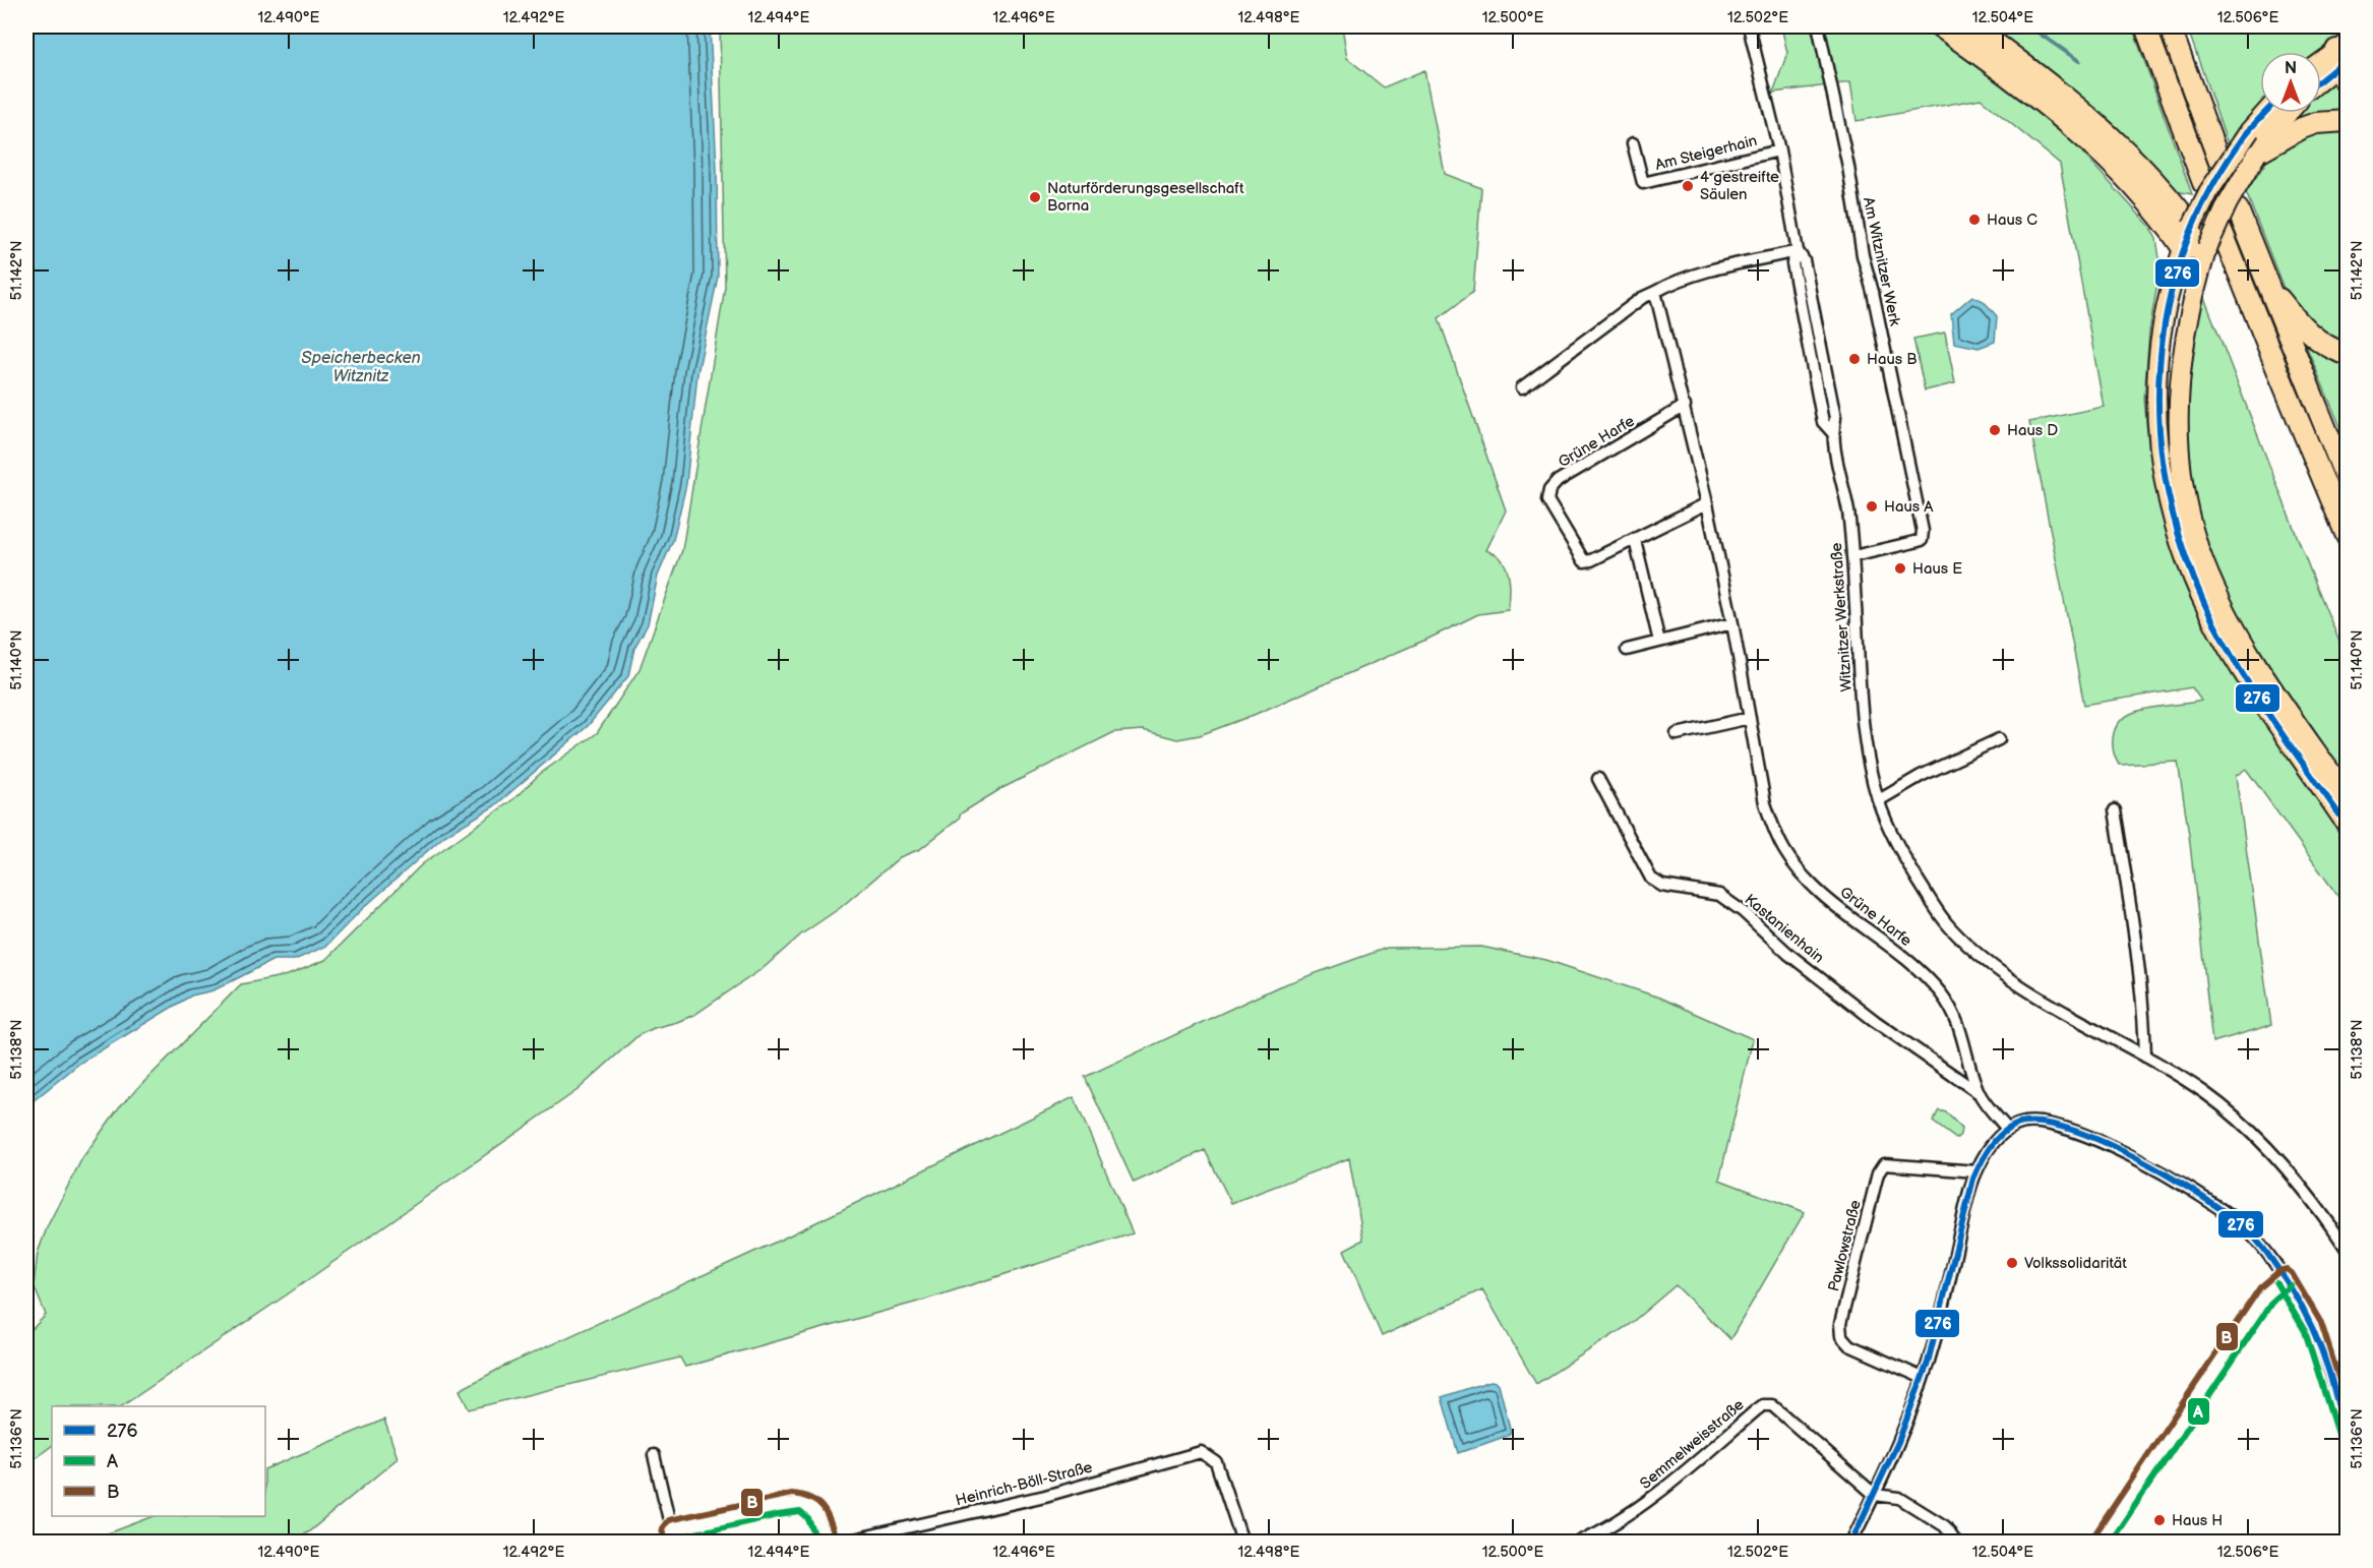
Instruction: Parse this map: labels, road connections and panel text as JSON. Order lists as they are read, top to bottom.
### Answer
{
  "streets": {
    "street": [
      "Am Steigerhain",
      "Am Witznitzer Werk",
      "Grüne Harfe",
      "Witznitzer Werkstraße",
      "Kastanienhain",
      "Pawlowstraße",
      "Semmelweisstraße",
      "Heinrich-Böll-Straße"
    ]
  },
  "crossings": [
    ["Am Steigerhain", "Witznitzer Werkstraße"],
    ["Am Witznitzer Werk", "Witznitzer Werkstraße"],
    ["Grüne Harfe", "Kastanienhain"]
  ],
  "water": ["Speicherbecken Witznitz"],
  "places": [
    "4 gestreifte Säulen",
    "Naturförderungsgesellschaft Borna",
    "Haus C",
    "Haus B",
    "Haus D",
    "Haus A",
    "Haus E",
    "Volkssolidarität",
    "Haus H"
  ],
  "lines": ["transit line 276", "transit line B", "transit line A"],
  "legend": ["276", "A", "B"],
  "north": "top",
  "coordinates": [
    "12.490°E",
    "12.492°E",
    "12.494°E",
    "12.496°E",
    "12.498°E",
    "12.500°E",
    "12.502°E",
    "12.504°E",
    "12.506°E",
    "51.142°N",
    "51.140°N",
    "51.138°N",
    "51.136°N"
  ]
}
